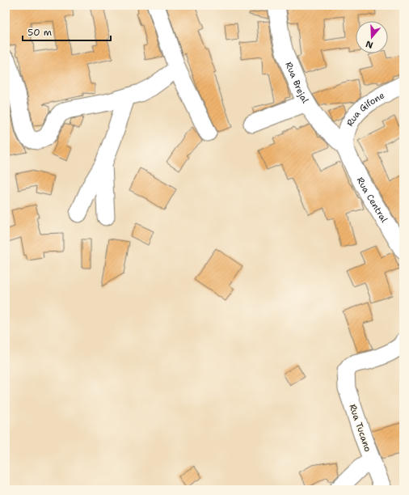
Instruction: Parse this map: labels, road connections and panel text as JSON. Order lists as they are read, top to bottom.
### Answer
{
  "streets": {
    "street": [
      "Rua Brejal",
      "Rua Gifone",
      "Rua Central",
      "Rua Tucano"
    ]
  },
  "crossings": [
    ["Rua Brejal", "Rua Gifone"],
    ["Rua Brejal", "Rua Central"],
    ["Rua Gifone", "Rua Central"]
  ],
  "scale_bar": "50 m",
  "north": "bottom"
}
